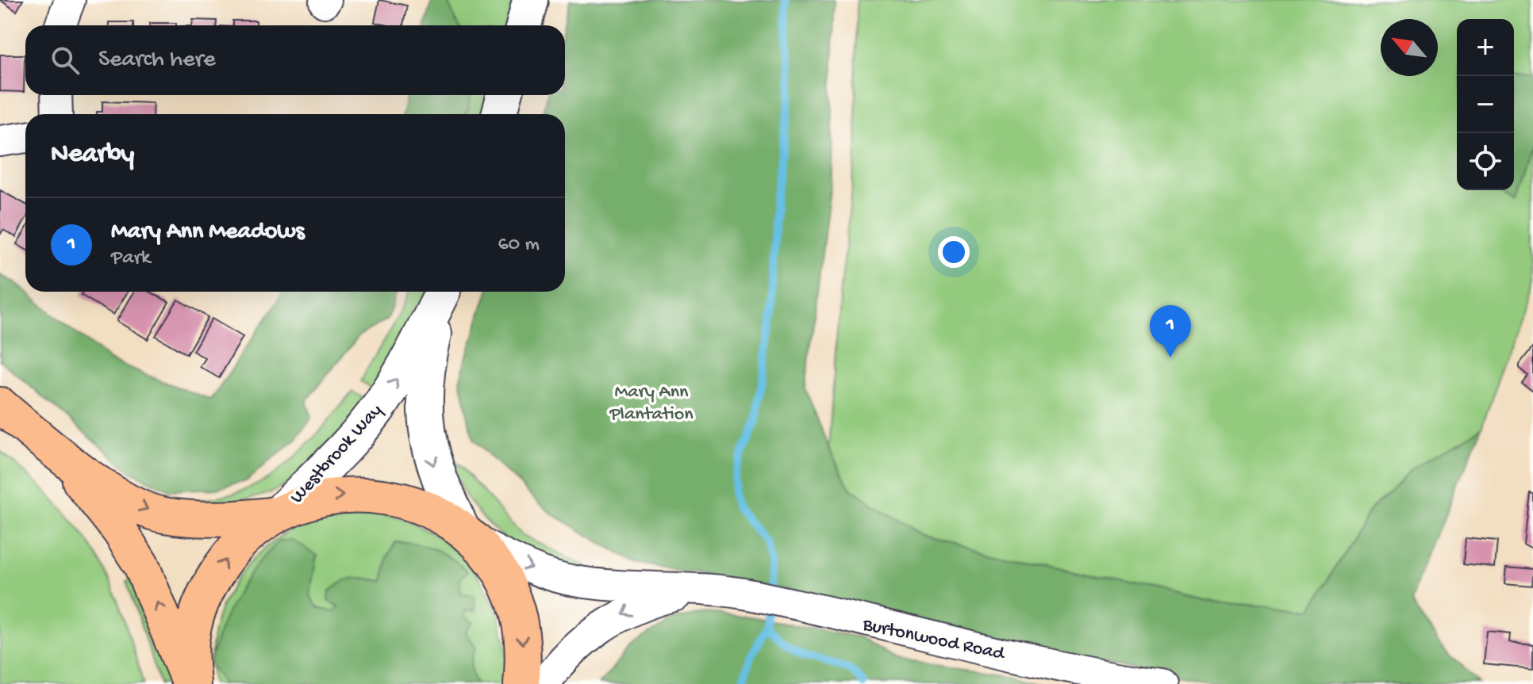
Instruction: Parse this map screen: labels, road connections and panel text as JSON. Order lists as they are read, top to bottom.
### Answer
{
  "streets": {
    "street": ["Westbrook Way", "Burtonwood Road"]
  },
  "crossings": [
    ["Westbrook Way", "Burtonwood Road"]
  ],
  "parks": ["Mary Ann Plantation"],
  "north": "top left",
  "page": {
    "map_buttons": ["+", "−"],
    "search": "Search here",
    "heading": "Nearby",
    "list": [
      {
        "mark": "1",
        "name": "Mary Ann Meadows",
        "note": "Park",
        "value": "60 m"
      }
    ],
    "pins": "1"
  }
}
